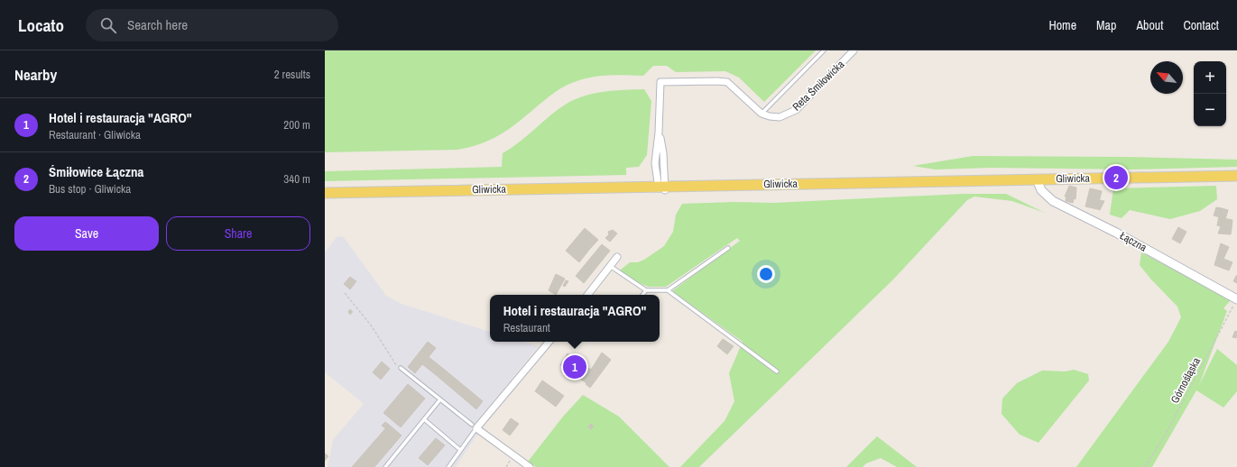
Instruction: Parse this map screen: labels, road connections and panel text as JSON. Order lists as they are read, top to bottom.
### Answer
{
  "streets": {
    "main road": ["Gliwicka"],
    "street": ["Reta Śmiłowicka", "Łączna"],
    "path": ["Górnośląska"]
  },
  "crossings": [
    ["Gliwicka", "Łączna"],
    ["Łączna", "Górnośląska"]
  ],
  "north": "top left",
  "page": {
    "header": "Locato",
    "search": "Search here",
    "nav": [
      "Home",
      "Map",
      "About",
      "Contact"
    ],
    "heading": ["Nearby", "2 results"],
    "map_buttons": ["+", "−"],
    "list": [
      {
        "mark": "1",
        "name": "Hotel i restauracja \"AGRO\"",
        "note": "Restaurant · Gliwicka",
        "value": "200 m"
      },
      {
        "mark": "2",
        "name": "Śmiłowice Łączna",
        "note": "Bus stop · Gliwicka",
        "value": "340 m"
      }
    ],
    "pins": ["2", "1"],
    "buttons": ["Save", "Share"],
    "popup": ["Hotel i restauracja \"AGRO\"", "Restaurant"]
  }
}
